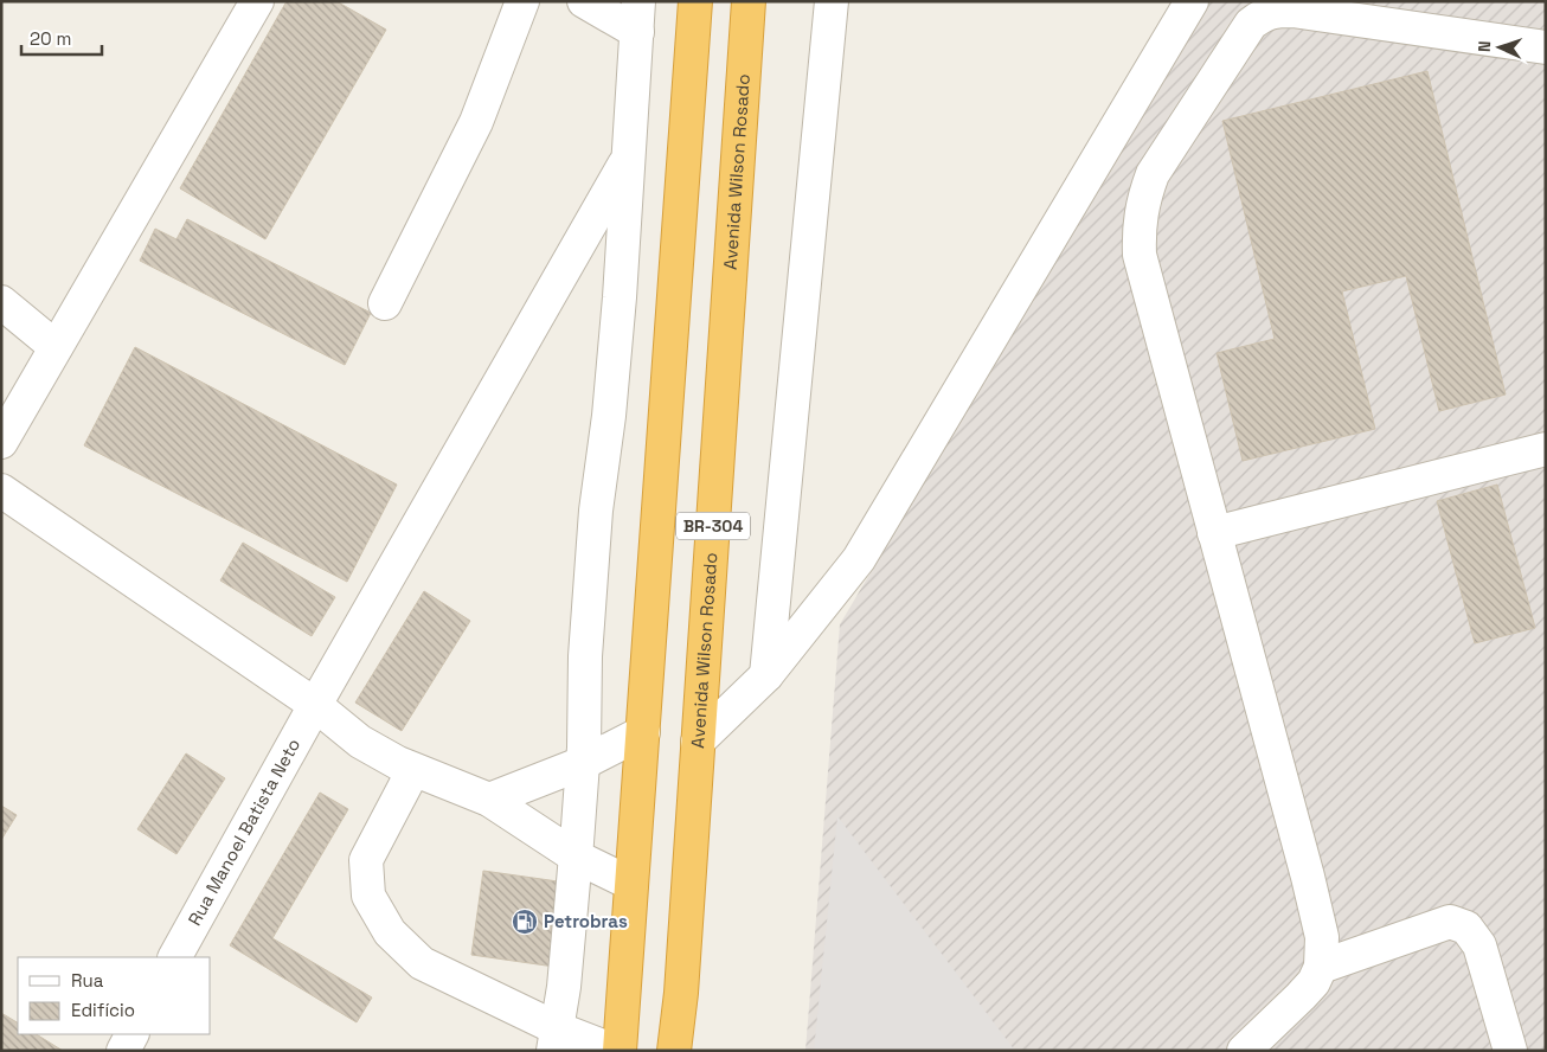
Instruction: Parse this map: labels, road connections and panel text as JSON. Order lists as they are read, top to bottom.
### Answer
{
  "streets": {
    "highway": ["Avenida Wilson Rosado", "BR-304"],
    "street": ["Rua Manoel Batista Neto"]
  },
  "places": {
    "fuel station": ["Petrobras"]
  },
  "legend": ["Rua", "Edifício"],
  "scale_bar": "20 m",
  "north": "left"
}
